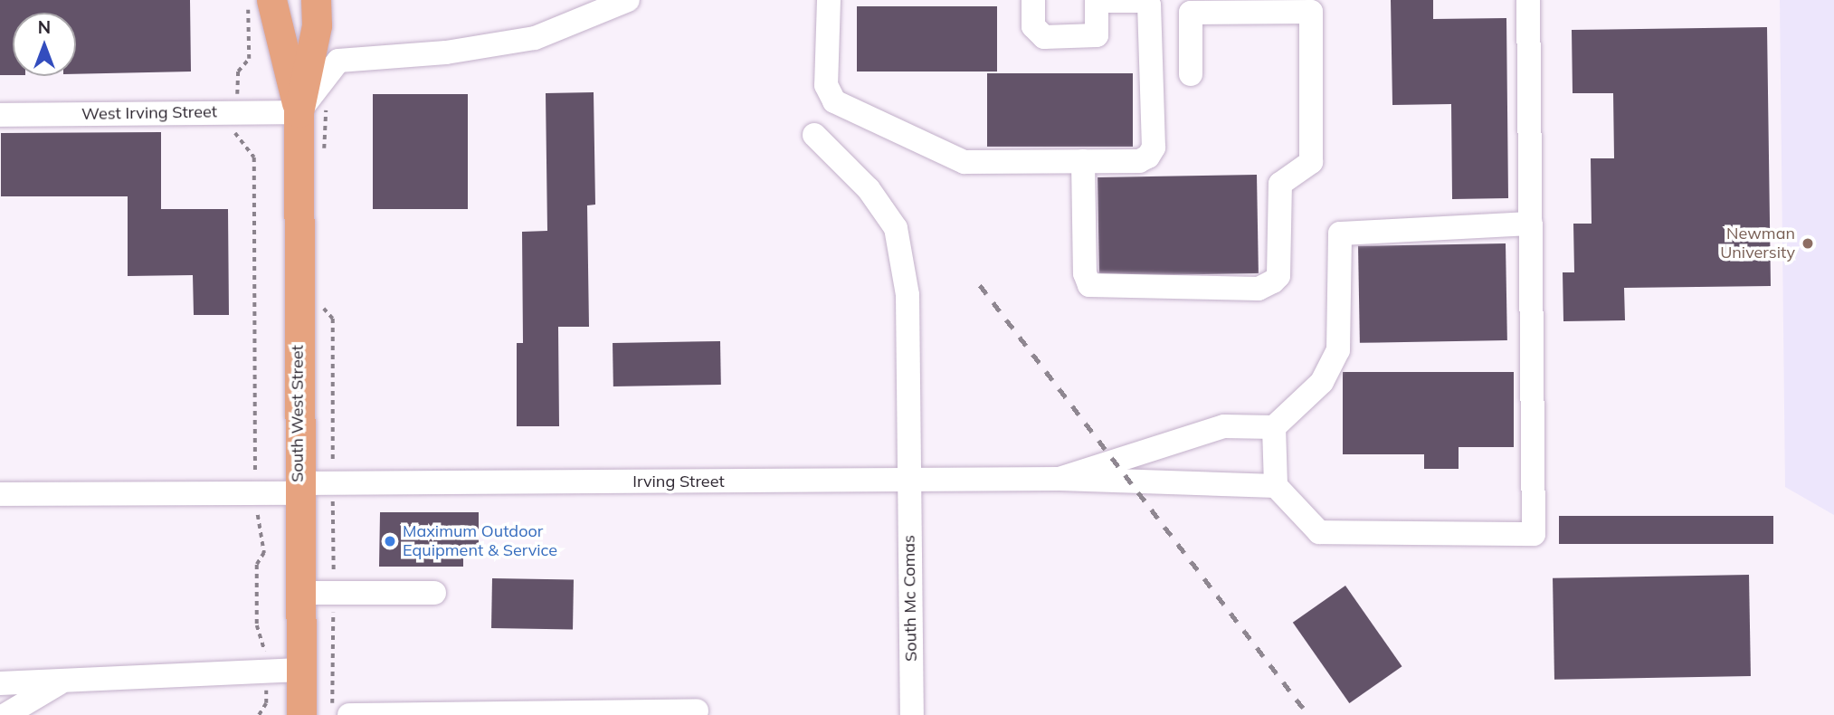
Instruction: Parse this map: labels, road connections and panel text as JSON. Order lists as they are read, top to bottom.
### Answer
{
  "streets": {
    "main road": ["South West Street"],
    "street": ["West Irving Street", "Irving Street", "South Mc Comas"]
  },
  "crossings": [
    ["West Irving Street", "South West Street"],
    ["South West Street", "Irving Street"],
    ["Irving Street", "South Mc Comas"]
  ],
  "places": ["Newman University", "Maximum Outdoor Equipment & Service"],
  "north": "top"
}
